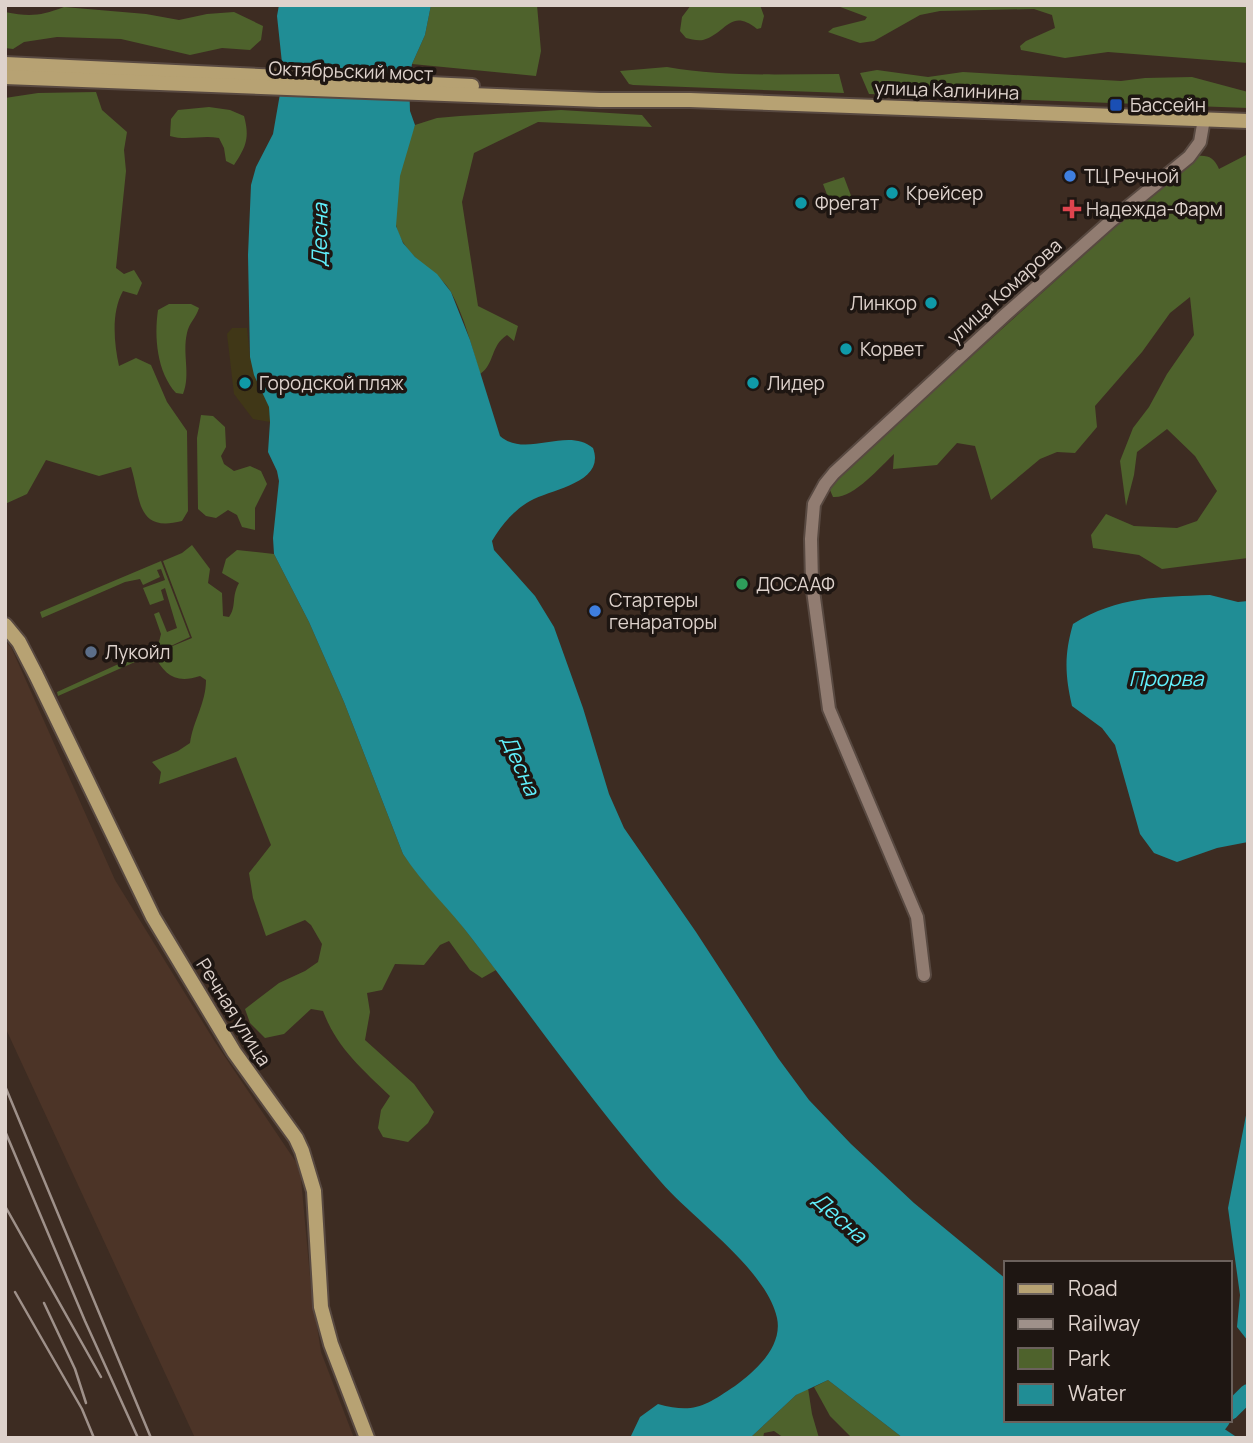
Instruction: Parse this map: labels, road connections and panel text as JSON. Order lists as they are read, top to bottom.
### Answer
{
  "streets": {
    "main road": ["Октябрьский мост", "улица Калинина", "Речная улица"],
    "street": ["улица Комарова"]
  },
  "crossings": [
    ["Октябрьский мост", "улица Калинина"],
    ["улица Калинина", "улица Комарова"]
  ],
  "water": ["Десна", "Прорва"],
  "places": {
    "transit": ["Бассейн"],
    "other": [
      "ТЦ Речной",
      "Крейсер",
      "Фрегат",
      "Линкор",
      "Корвет",
      "Городской пляж",
      "Лидер",
      "ДОСААФ",
      "Стартеры генараторы",
      "Лукойл"
    ],
    "health": ["Надежда-Фарм"]
  },
  "legend": [
    "Road",
    "Railway",
    "Park",
    "Water"
  ]
}
